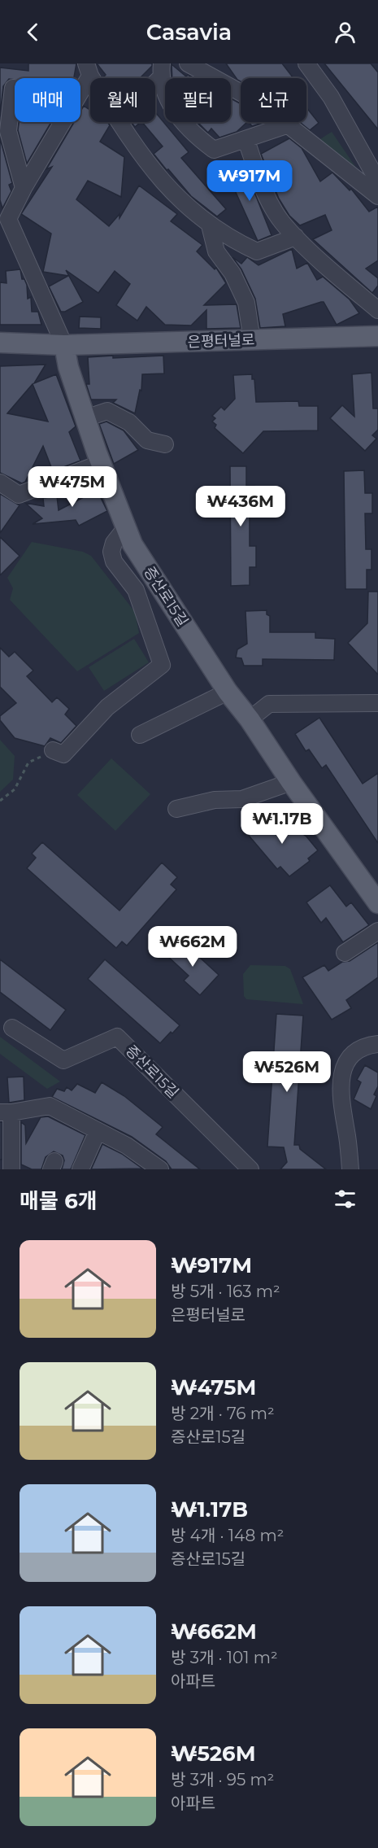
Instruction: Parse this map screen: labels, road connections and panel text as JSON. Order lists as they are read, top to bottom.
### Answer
{
  "streets": {
    "main road": ["은평터널로", "증산로15길"]
  },
  "crossings": [
    ["은평터널로", "증산로15길"]
  ],
  "page": {
    "header": "Casavia",
    "chip": [
      "매매",
      "월세",
      "필터",
      "신규"
    ],
    "price": [
      "₩917M",
      "₩475M",
      "₩436M",
      "₩1.17B",
      "₩662M",
      "₩526M"
    ],
    "heading": "매물 6개",
    "list": [
      {
        "name": "₩917M",
        "note": "방 5개 · 163 m² · 은평터널로"
      },
      {
        "name": "₩475M",
        "note": "방 2개 · 76 m² · 증산로15길"
      },
      {
        "name": "₩1.17B",
        "note": "방 4개 · 148 m² · 증산로15길"
      },
      {
        "name": "₩662M",
        "note": "방 3개 · 101 m² · 아파트"
      },
      {
        "name": "₩526M",
        "note": "방 3개 · 95 m² · 아파트"
      }
    ]
  }
}
